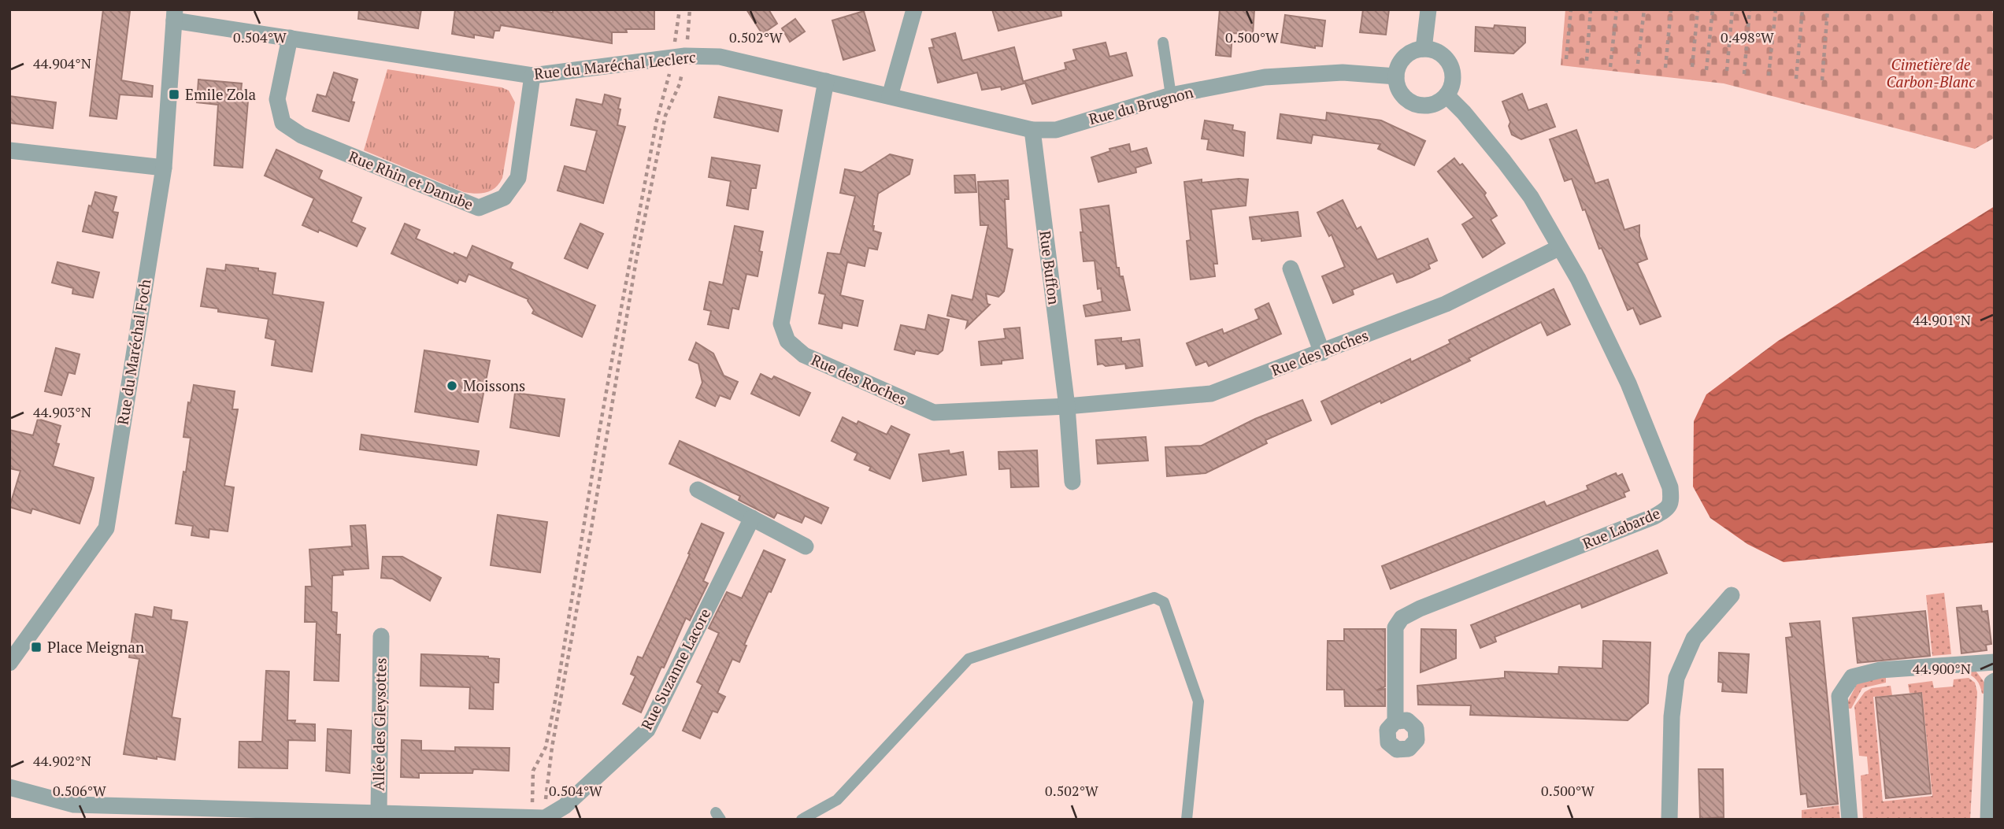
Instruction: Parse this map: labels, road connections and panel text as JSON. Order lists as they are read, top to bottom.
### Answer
{
  "streets": {
    "street": [
      "Rue du Maréchal Leclerc",
      "Rue du Brugnon",
      "Rue Rhin et Danube",
      "Rue Buffon",
      "Rue du Maréchal Foch",
      "Rue des Roches",
      "Rue Labarde",
      "Rue Suzanne Lacore",
      "Allée des Gleysottes"
    ]
  },
  "crossings": [
    ["Rue du Maréchal Leclerc", "Rue du Brugnon"],
    ["Rue du Maréchal Leclerc", "Rue Rhin et Danube"],
    ["Rue du Maréchal Leclerc", "Rue du Maréchal Foch"],
    ["Rue du Maréchal Leclerc", "Rue des Roches"],
    ["Rue du Brugnon", "Rue Buffon"],
    ["Rue Buffon", "Rue des Roches"],
    ["Rue des Roches", "Rue Labarde"]
  ],
  "parks": ["Cimetière de Carbon-Blanc"],
  "places": {
    "transit": ["Emile Zola", "Place Meignan"],
    "other": ["Moissons"]
  },
  "coordinates": [
    "0.504°W",
    "0.502°W",
    "0.500°W",
    "0.498°W",
    "44.904°N",
    "44.901°N",
    "44.903°N",
    "44.900°N",
    "44.902°N",
    "0.506°W"
  ]
}
